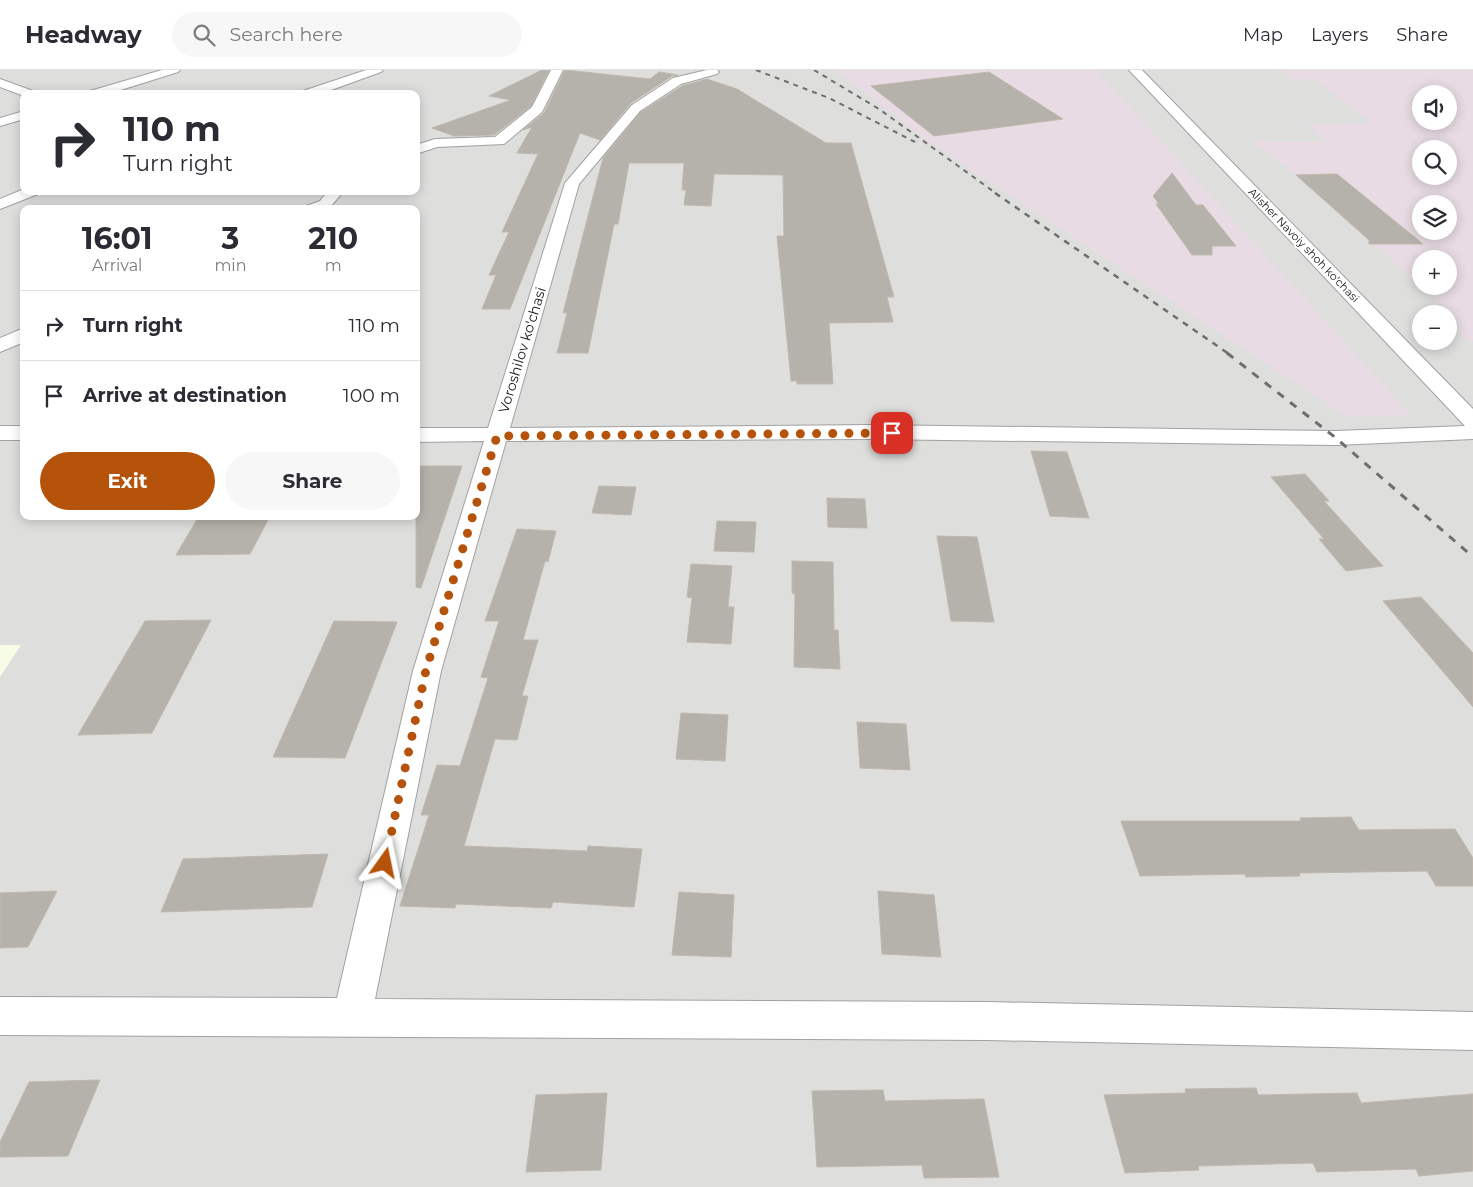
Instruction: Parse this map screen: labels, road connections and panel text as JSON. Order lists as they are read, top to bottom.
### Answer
{
  "streets": {
    "street": ["Alisher Navoiy shoh ko'chasi", "Voroshilov ko'chasi"]
  },
  "page": {
    "header": "Headway",
    "search": "Search here",
    "nav": ["Map", "Layers", "Share"],
    "map_buttons": ["+", "−"],
    "turn": ["110 m", "Turn right"],
    "eta": [
      "16:01",
      "Arrival",
      "3",
      "min",
      "210",
      "m"
    ],
    "list": [
      {
        "name": "Turn right",
        "value": "110 m"
      },
      {
        "name": "Arrive at destination",
        "value": "100 m"
      }
    ],
    "buttons": ["Exit", "Share"]
  }
}
